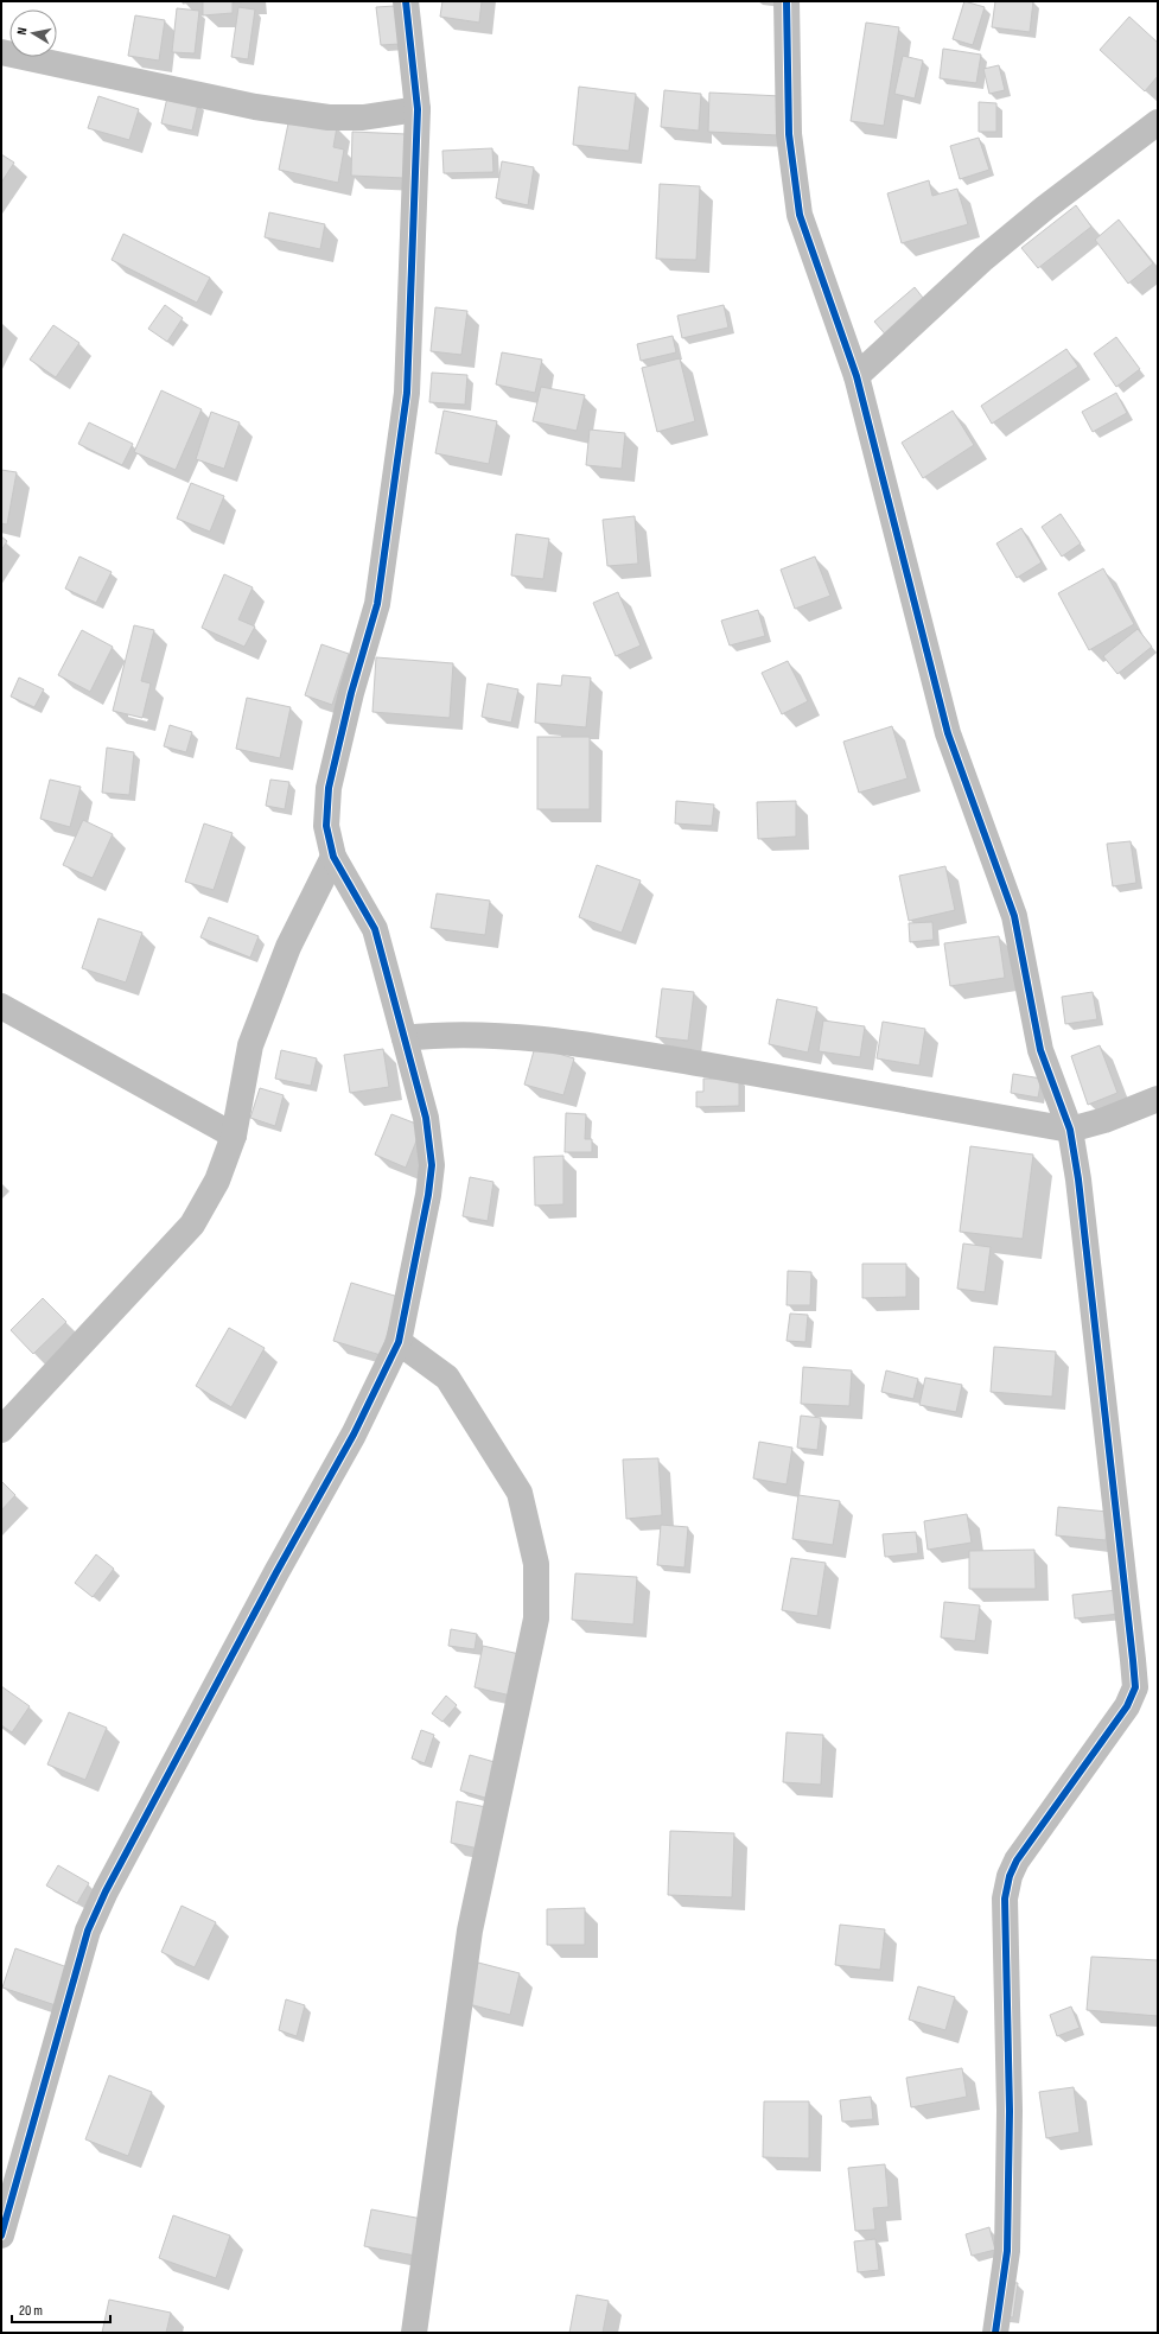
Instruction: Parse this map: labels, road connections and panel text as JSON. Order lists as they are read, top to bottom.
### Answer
{
  "scale_bar": "20 m",
  "north": "left"
}
